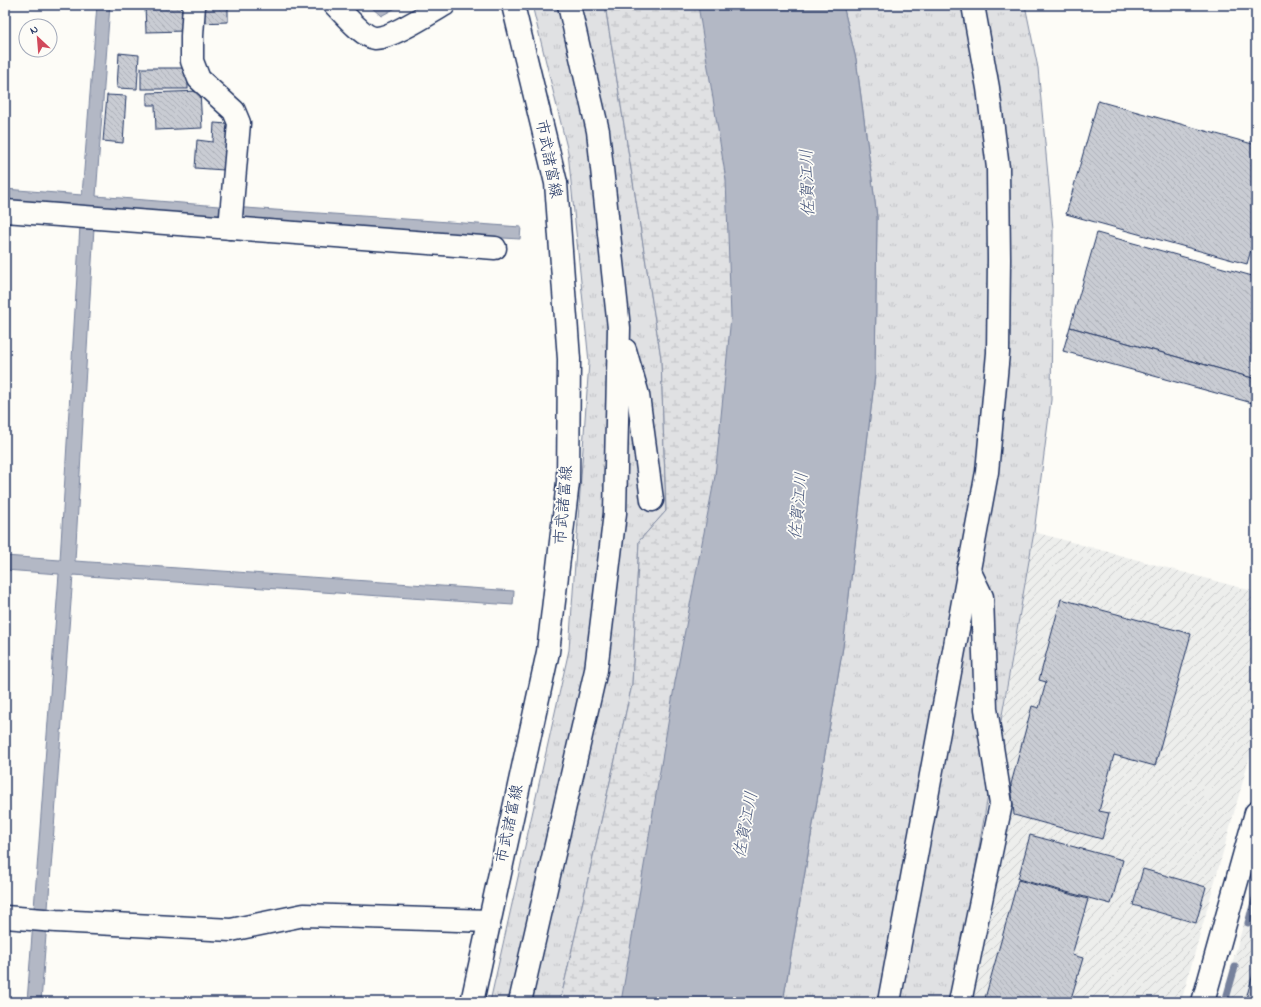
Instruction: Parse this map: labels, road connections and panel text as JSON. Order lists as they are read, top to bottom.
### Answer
{
  "streets": {
    "street": ["市武諸富線"]
  },
  "water": ["佐賀江川"],
  "north": "top left"
}
